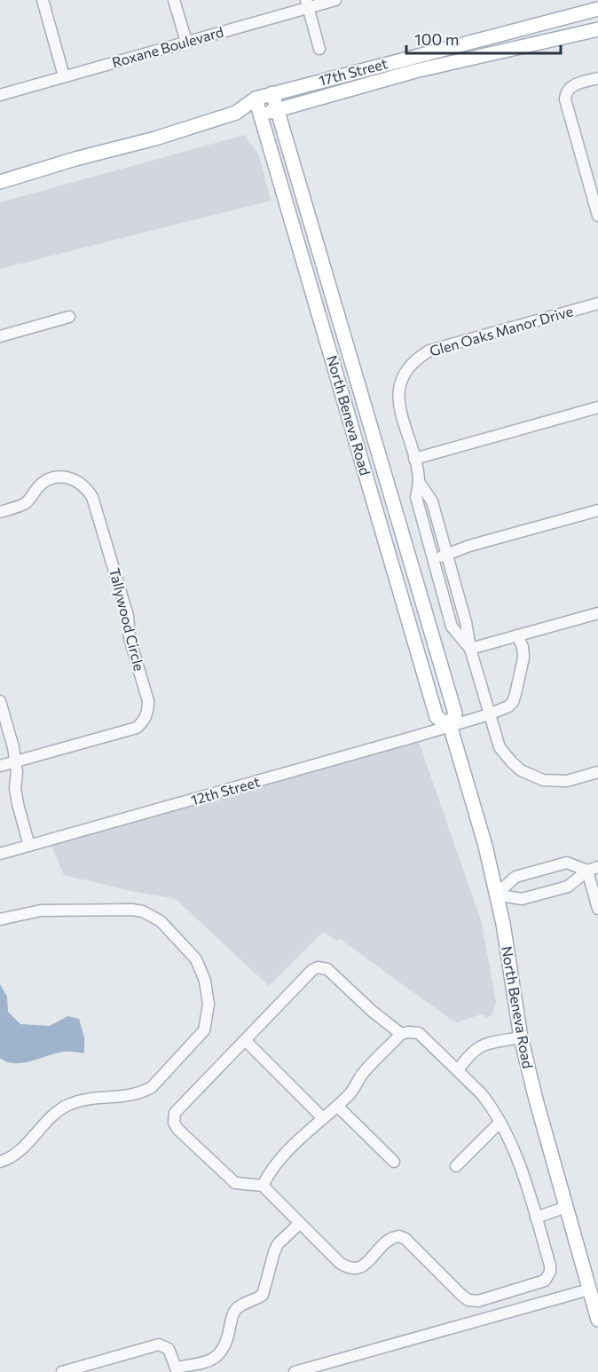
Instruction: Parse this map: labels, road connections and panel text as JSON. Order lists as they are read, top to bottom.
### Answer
{
  "streets": {
    "main road": ["17th Street", "North Beneva Road"],
    "street": [
      "Roxane Boulevard",
      "Glen Oaks Manor Drive",
      "Tallywood Circle",
      "12th Street"
    ]
  },
  "crossings": [
    ["17th Street", "North Beneva Road"],
    ["North Beneva Road", "12th Street"]
  ],
  "scale_bar": "100 m"
}
